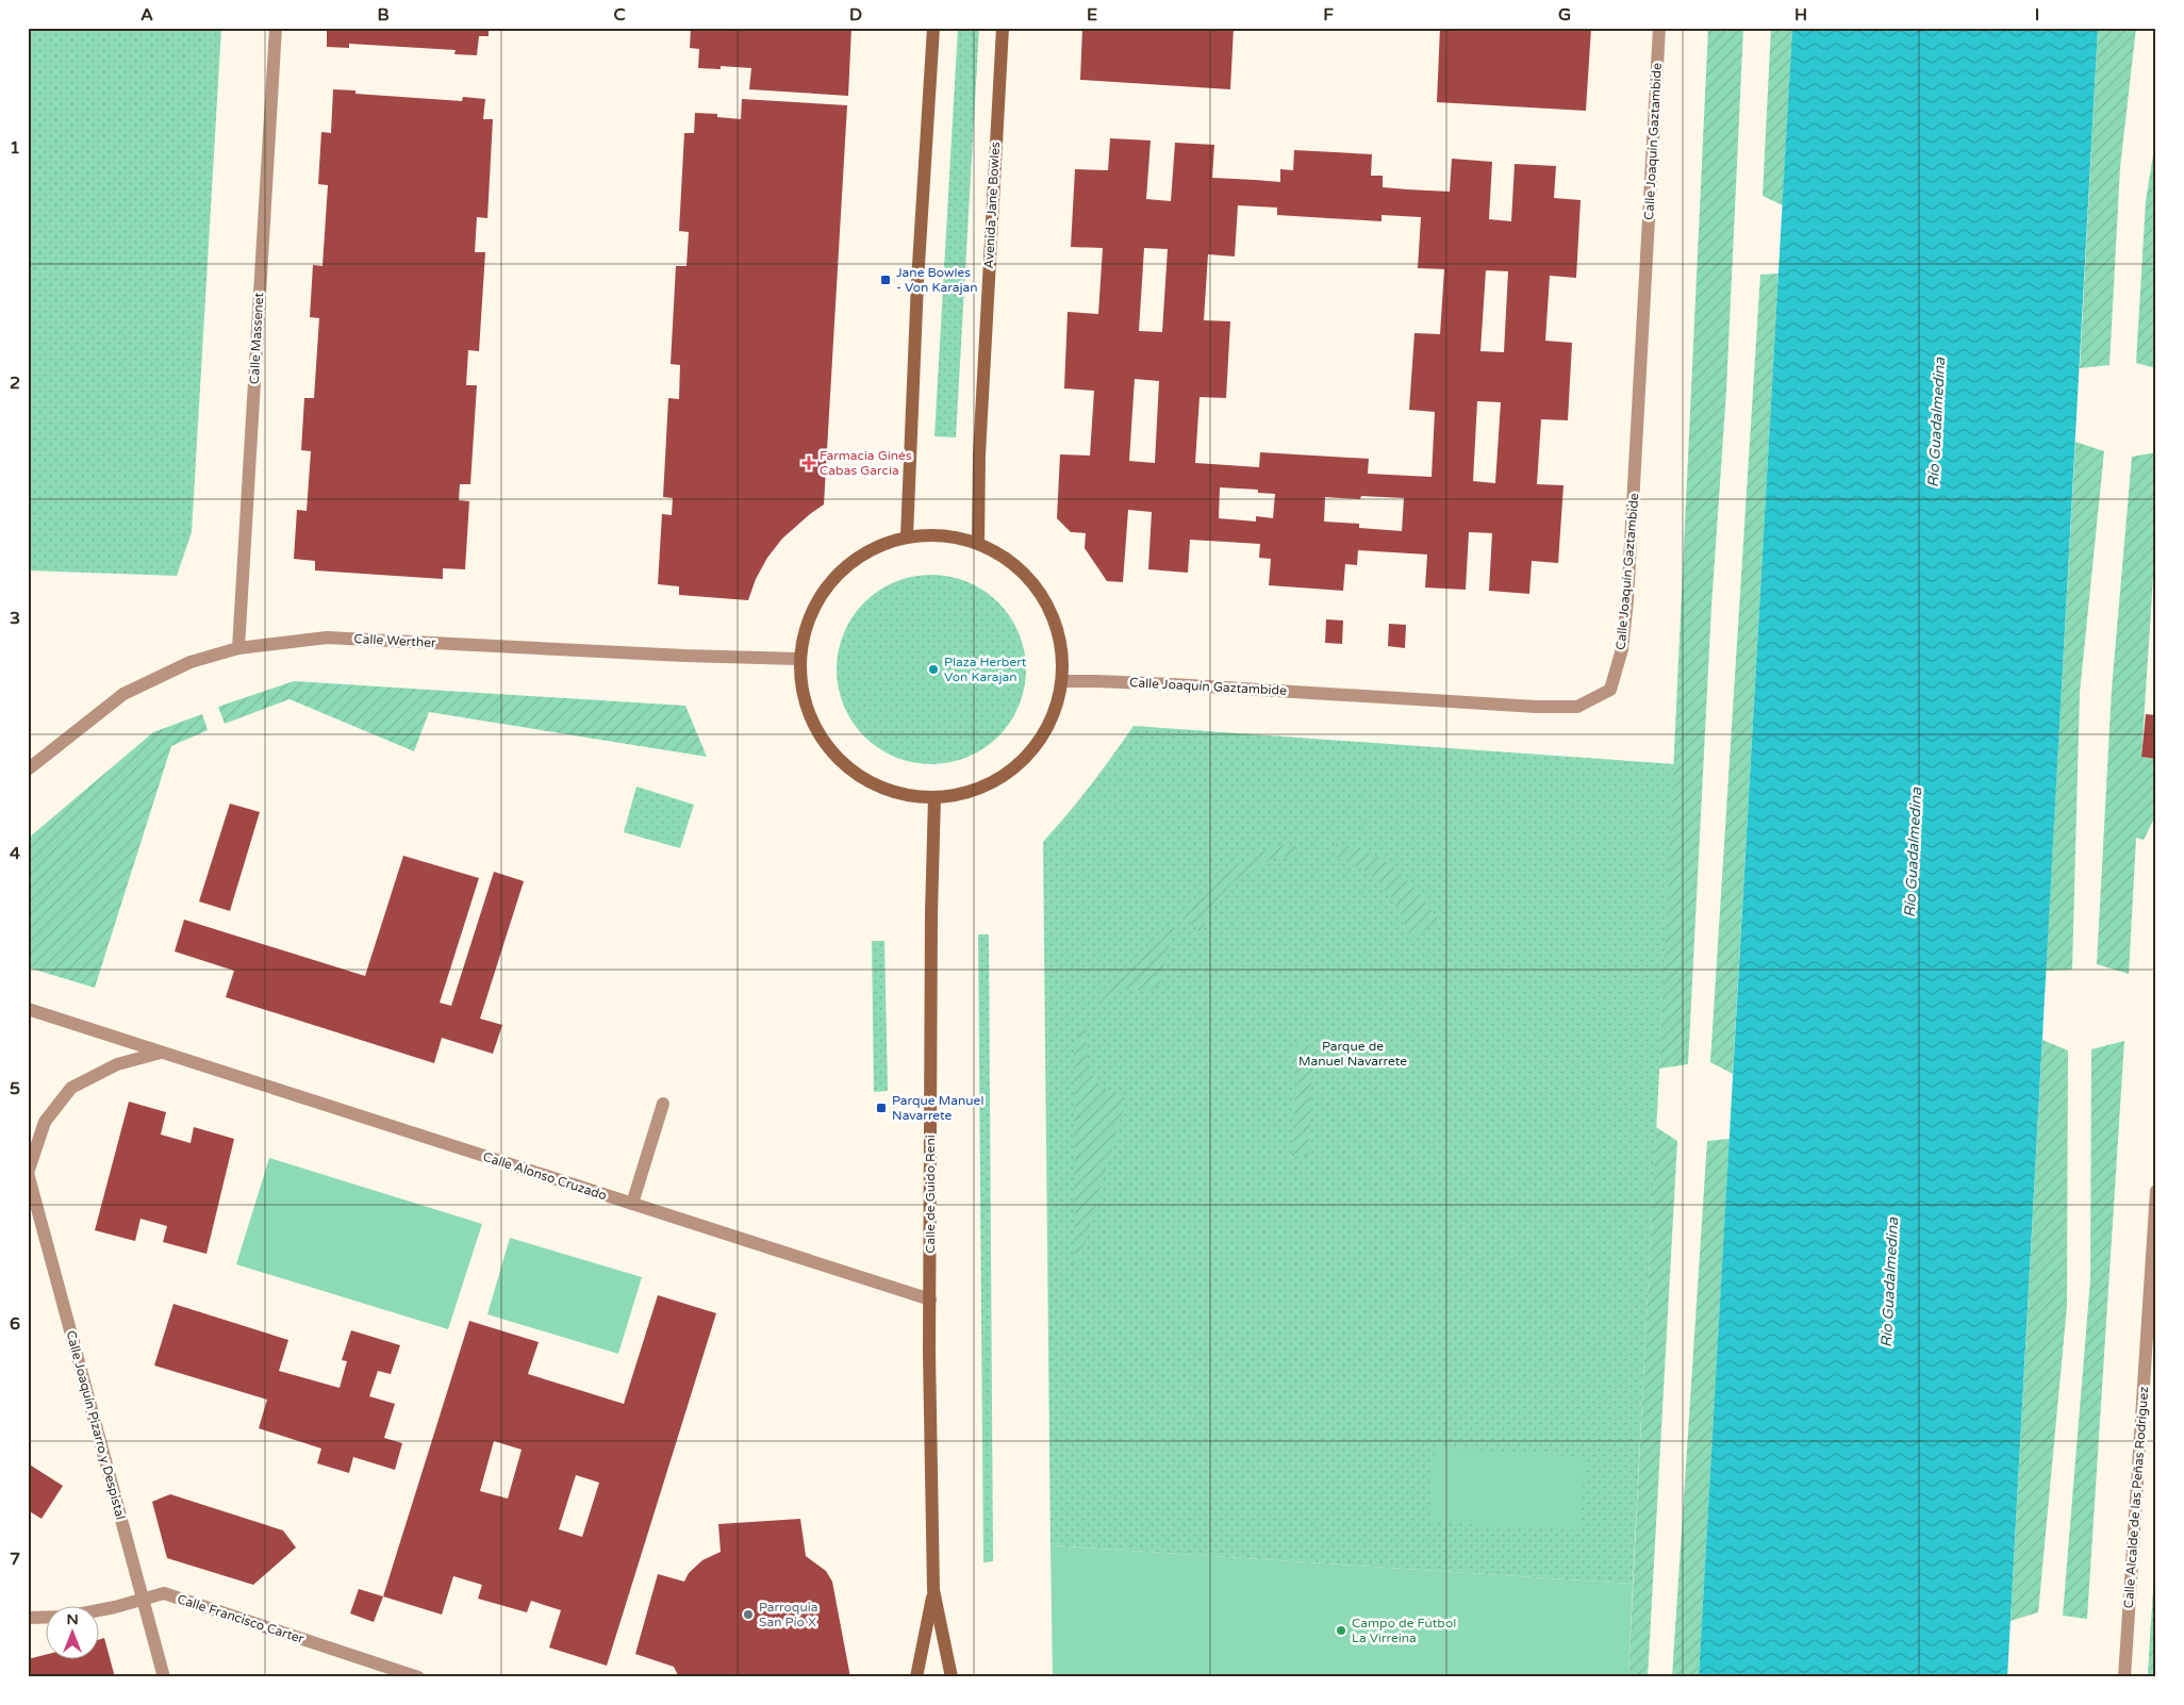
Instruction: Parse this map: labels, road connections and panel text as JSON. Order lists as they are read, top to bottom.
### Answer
{
  "streets": {
    "main road": ["Avenida Jane Bowles", "Calle de Guido Reni"],
    "street": [
      "Calle Joaquín Gaztambide",
      "Calle Massenet",
      "Calle Werther",
      "Calle Alonso Cruzado",
      "Calle Joaquín Pizarro y Despistal",
      "Calle Alcalde de las Peñas Rodríguez",
      "Calle Francisco Carter"
    ]
  },
  "crossings": [
    ["Calle Massenet", "Calle Werther"],
    ["Calle Alonso Cruzado", "Calle de Guido Reni"],
    ["Calle Joaquín Pizarro y Despistal", "Calle Francisco Carter"]
  ],
  "water": ["Río Guadalmedina"],
  "parks": ["Parque de Manuel Navarrete"],
  "places": {
    "transit": ["Jane Bowles - Von Karajan", "Parque Manuel Navarrete"],
    "health": ["Farmacia Ginés Cabas García"],
    "other": ["Plaza Herbert Von Karajan", "Parroquia San Pío X", "Campo de Fútbol La Virreina"]
  },
  "north": "top",
  "grid": {
    "columns": [
      "A",
      "B",
      "C",
      "D",
      "E",
      "F",
      "G",
      "H",
      "I"
    ],
    "rows": [
      "1",
      "2",
      "3",
      "4",
      "5",
      "6",
      "7"
    ]
  }
}
